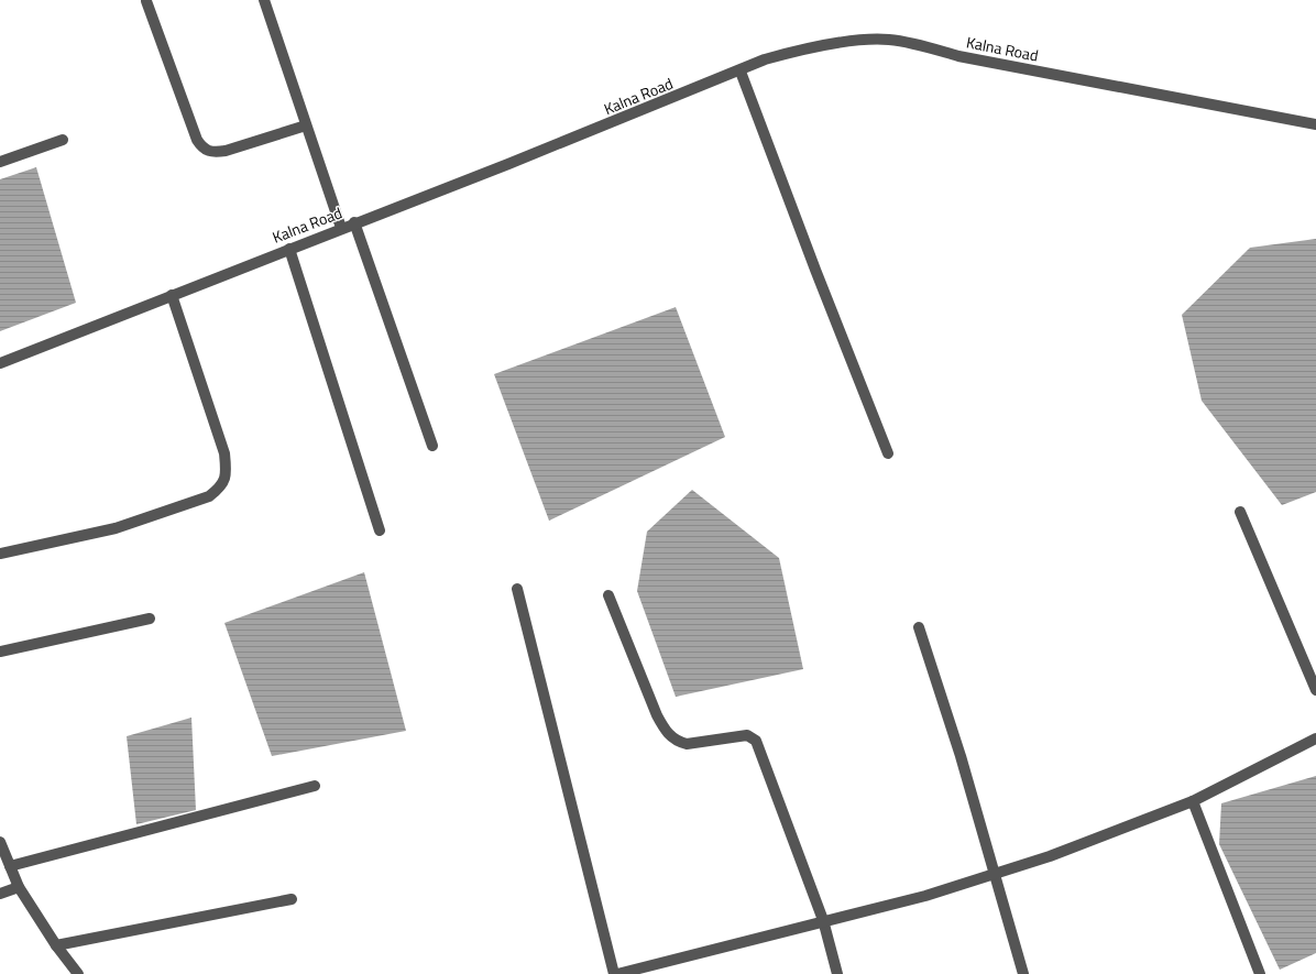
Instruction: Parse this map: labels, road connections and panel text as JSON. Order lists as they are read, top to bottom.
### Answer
{
  "streets": {
    "street": ["Kalna Road"]
  }
}
